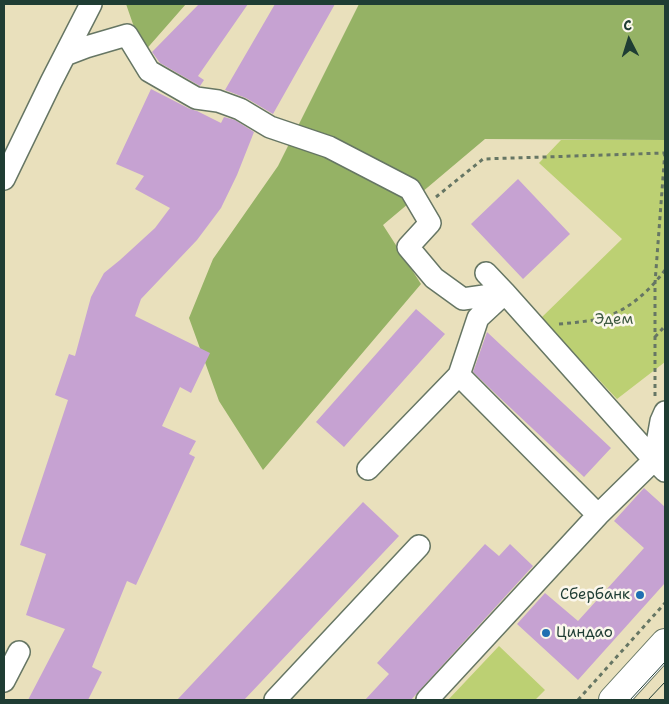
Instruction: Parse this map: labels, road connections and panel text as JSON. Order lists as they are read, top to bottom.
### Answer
{
  "parks": ["Эдем"],
  "places": ["Сбербанк", "Циндао"],
  "north": "top"
}
